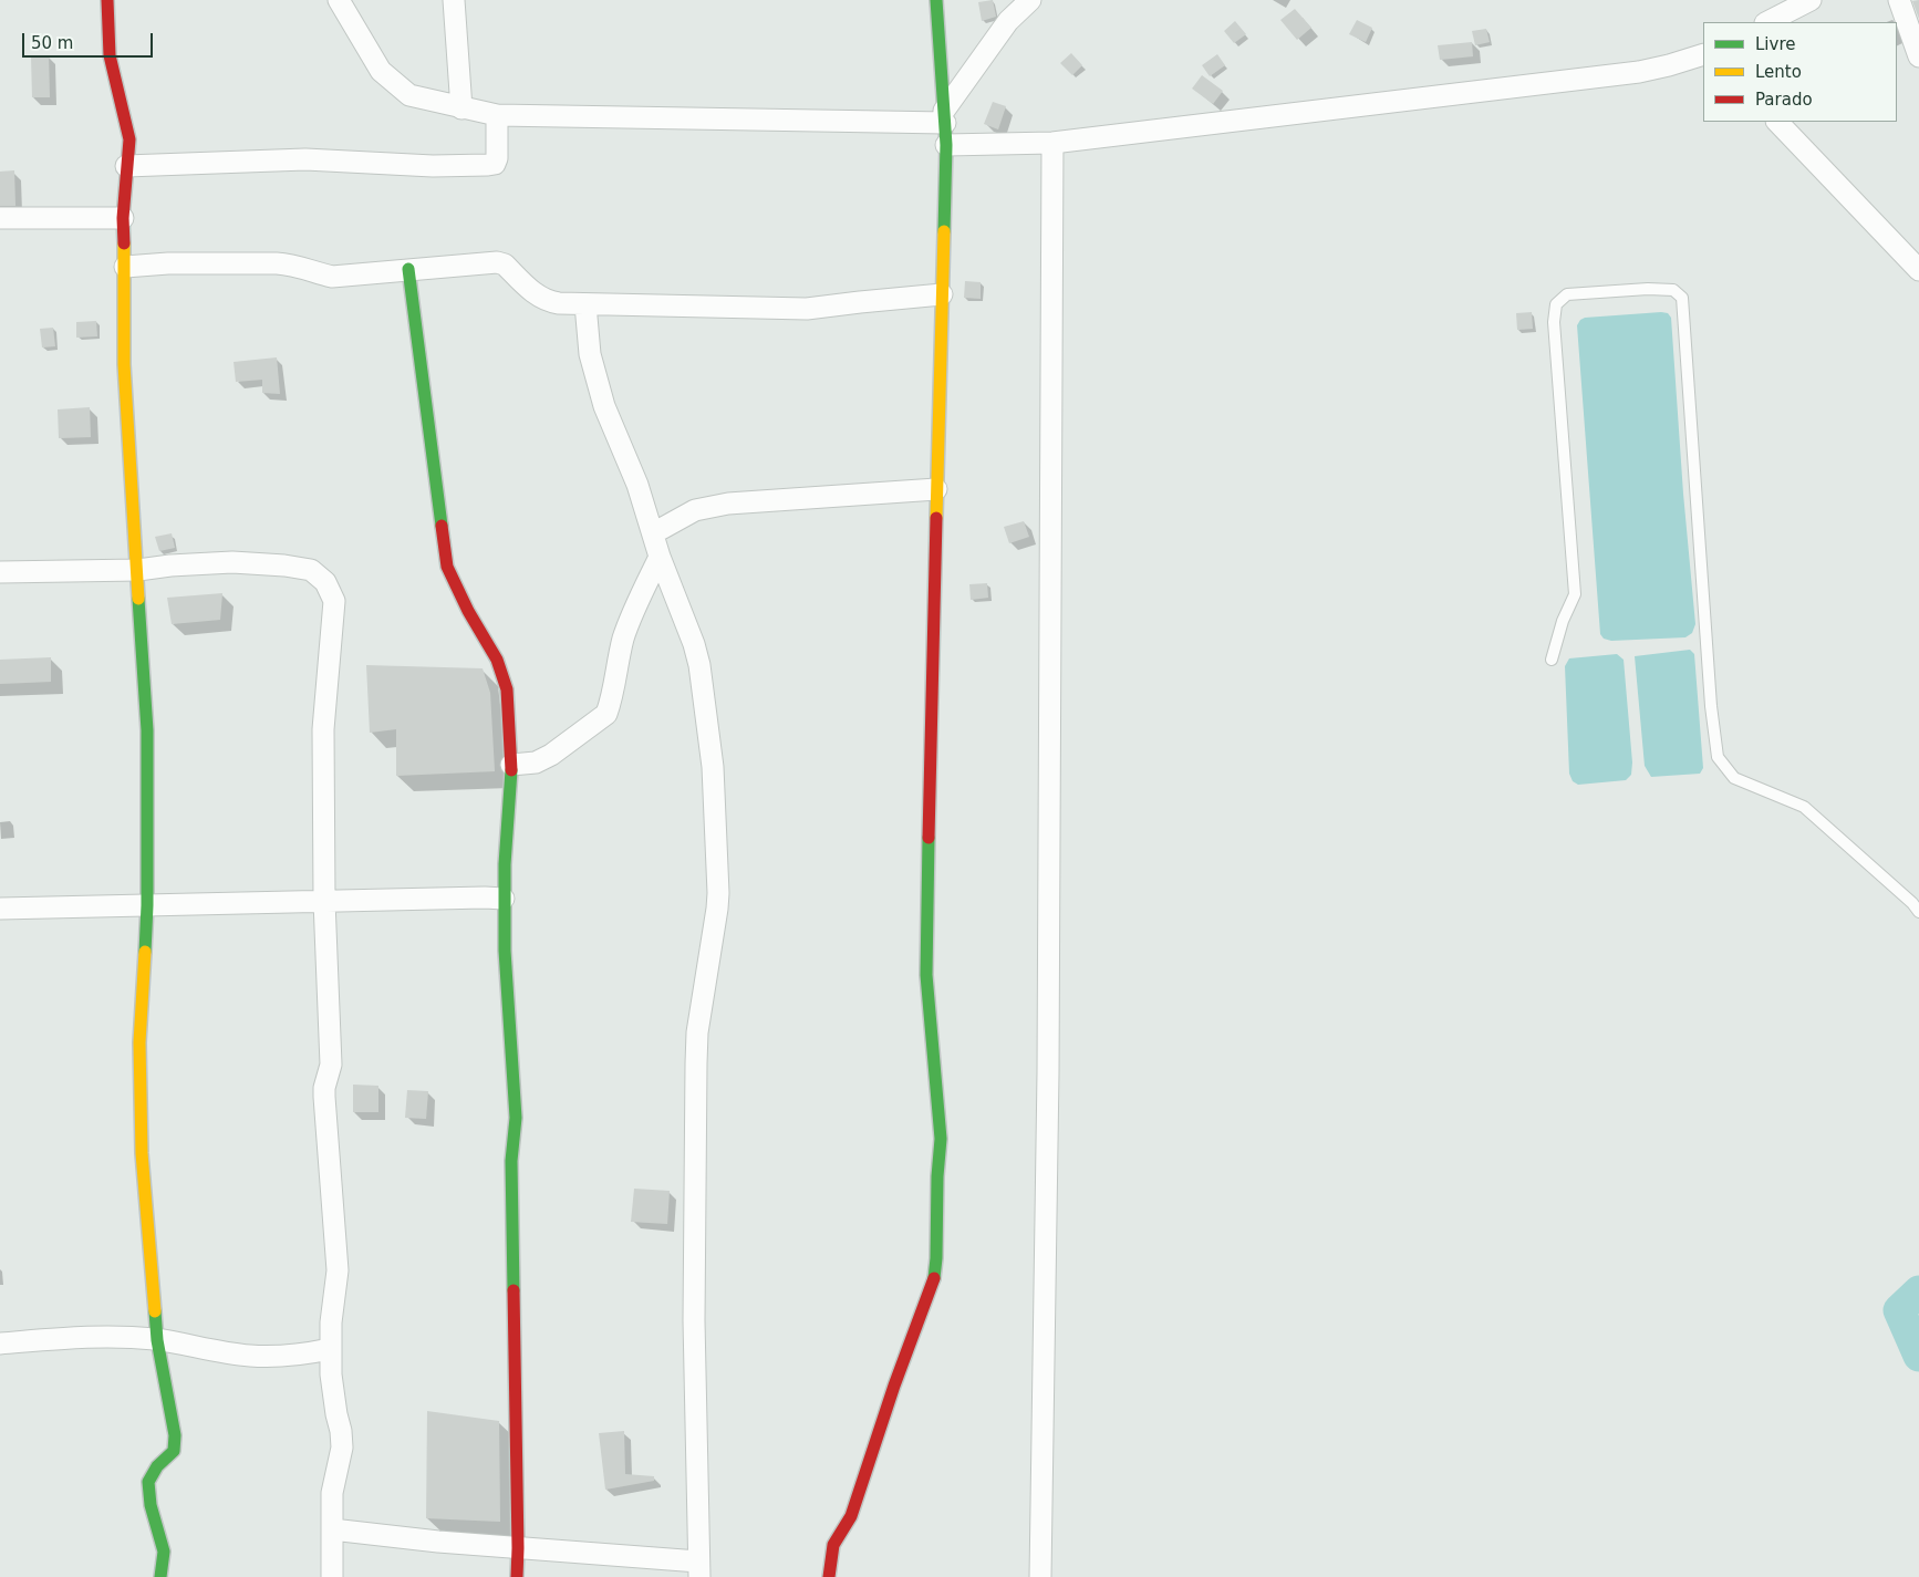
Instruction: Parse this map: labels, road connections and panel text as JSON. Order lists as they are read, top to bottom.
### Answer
{
  "legend": ["Livre", "Lento", "Parado"],
  "scale_bar": "50 m"
}
